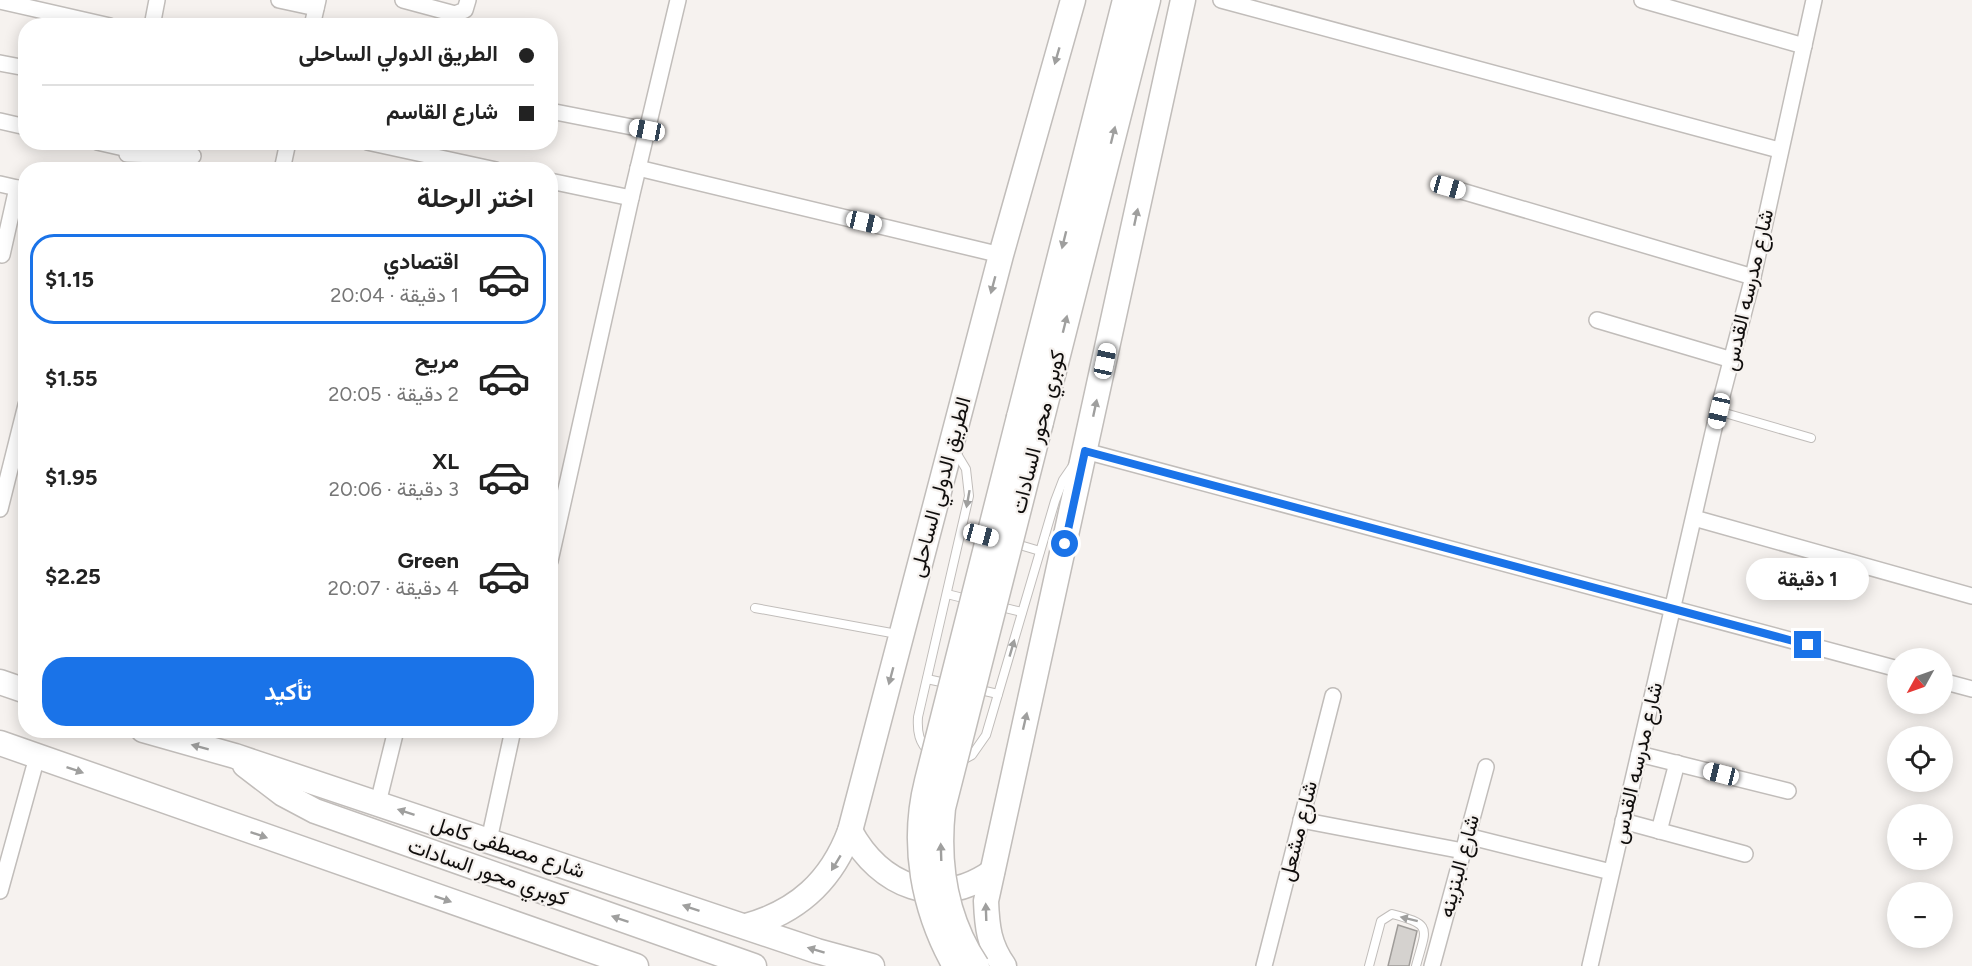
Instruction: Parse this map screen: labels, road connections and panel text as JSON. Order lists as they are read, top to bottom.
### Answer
{
  "streets": {
    "main road": ["كوبري محور السادات", "الطريق الدولي الساحلى", "شارع مصطفى كامل"],
    "street": ["شارع مدرسه القدس", "شارع مشعل", "شارع البنزينه"]
  },
  "crossings": [
    ["كوبري محور السادات", "شارع مصطفى كامل"],
    ["الطريق الدولي الساحلى", "شارع مصطفى كامل"]
  ],
  "north": "bottom left",
  "page": {
    "banner": ["الطريق الدولي الساحلى", "شارع القاسم"],
    "heading": "اختر الرحلة",
    "list": [
      {
        "name": "اقتصادي",
        "note": "1 دقيقة · 20:04",
        "value": "$1.15"
      },
      {
        "name": "مريح",
        "note": "2 دقيقة · 20:05",
        "value": "$1.55"
      },
      {
        "name": "XL",
        "note": "3 دقيقة · 20:06",
        "value": "$1.95"
      },
      {
        "name": "Green",
        "note": "4 دقيقة · 20:07",
        "value": "$2.25"
      }
    ],
    "bubble": "1 دقيقة",
    "buttons": "تأكيد",
    "map_buttons": ["+", "−"]
  }
}
